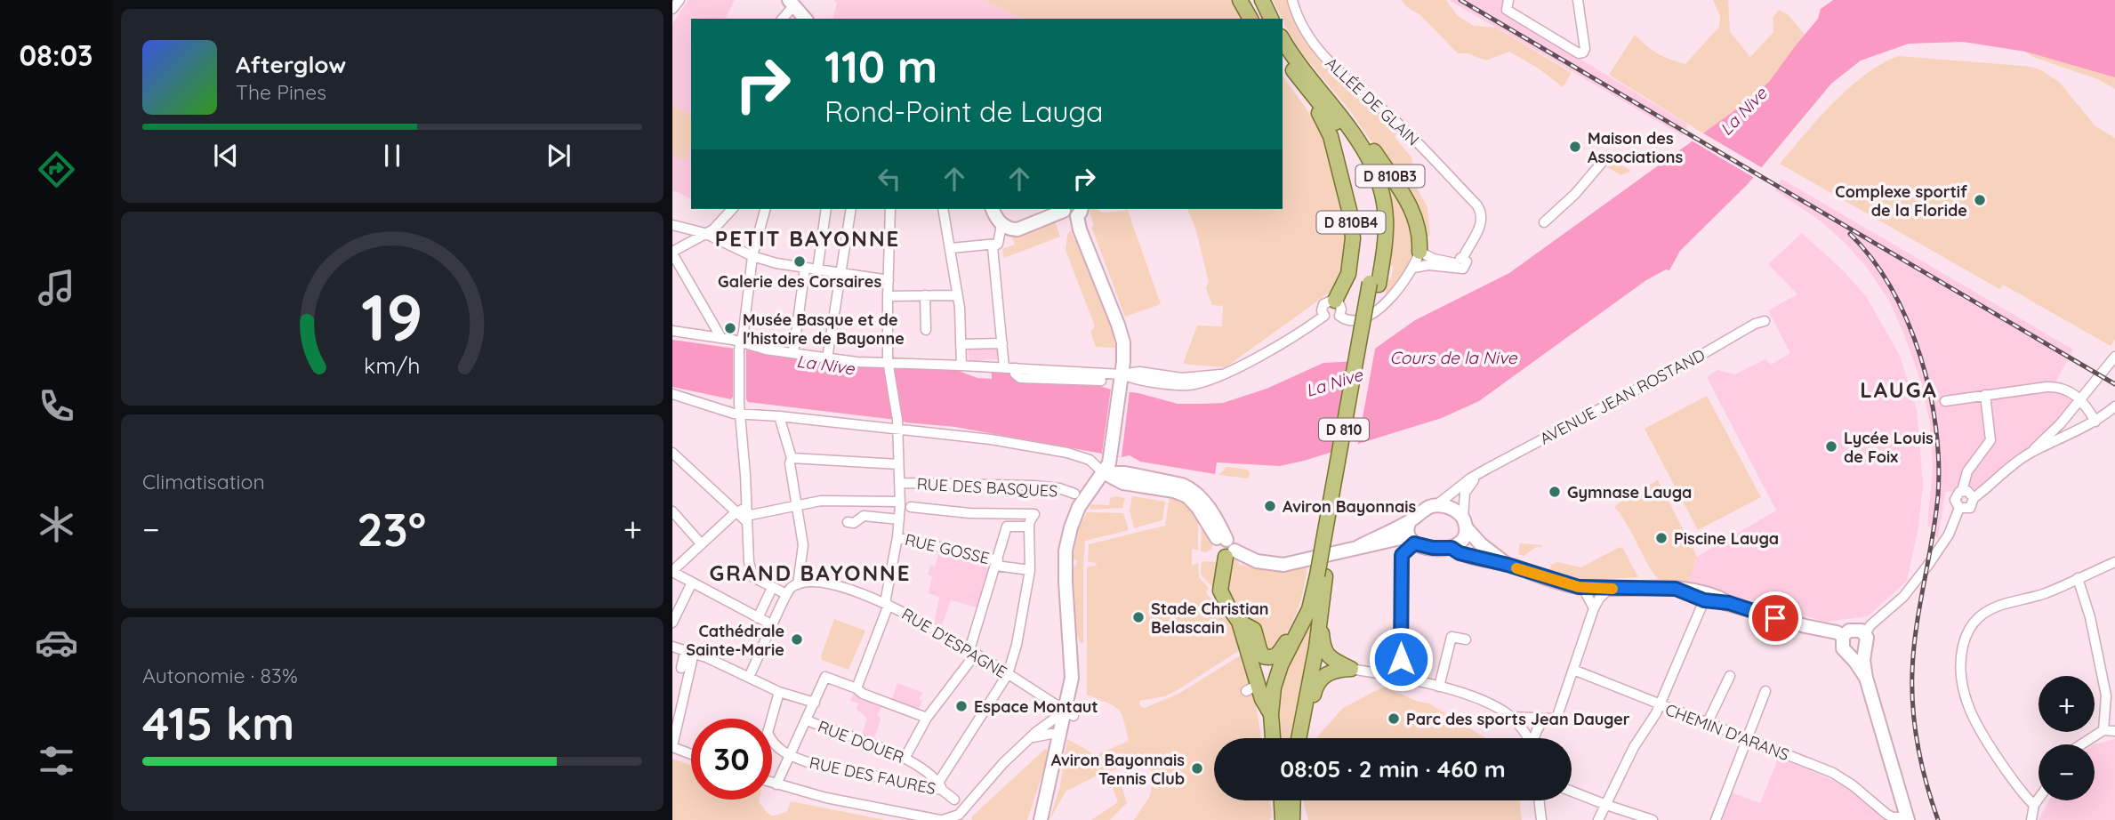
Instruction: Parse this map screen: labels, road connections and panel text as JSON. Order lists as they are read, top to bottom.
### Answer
{
  "streets": {
    "main road": ["D 810B3", "D 810B4", "D 810"],
    "street": [
      "ALLÉE DE GLAIN",
      "AVENUE JEAN ROSTAND",
      "RUE DES BASQUES",
      "RUE GOSSE",
      "RUE D'ESPAGNE",
      "CHEMIN D'ARANS",
      "RUE DOUER",
      "RUE DES FAURES"
    ]
  },
  "crossings": [
    ["D 810B3", "D 810"],
    ["D 810B4", "D 810"],
    ["RUE DOUER", "RUE DES FAURES"]
  ],
  "districts": ["PETIT BAYONNE", "LAUGA", "GRAND BAYONNE"],
  "water": ["La Nive", "Cours de la Nive"],
  "places": [
    "Maison des Associations",
    "Complexe sportif de la Floride",
    "Galerie des Corsaires",
    "Musée Basque et de l'histoire de Bayonne",
    "Lycée Louis de Foix",
    "Gymnase Lauga",
    "Aviron Bayonnais",
    "Piscine Lauga",
    "Stade Christian Belascain",
    "Cathédrale Sainte-Marie",
    "Espace Montaut",
    "Parc des sports Jean Dauger",
    "Aviron Bayonnais Tennis Club"
  ],
  "page": {
    "tabs": "08:03",
    "turn": ["110 m", "Rond-Point de Lauga"],
    "song": ["Afterglow", "The Pines"],
    "tile": [
      "Climatisation",
      ["Autonomie · 83%", "415 km"]
    ],
    "heat": ["−", "23°", "+"],
    "map_buttons": ["+", "−"],
    "limit": "30",
    "trip": "08:05 · 2 min · 460 m",
    "gauge": ["19", "km/h"]
  }
}
